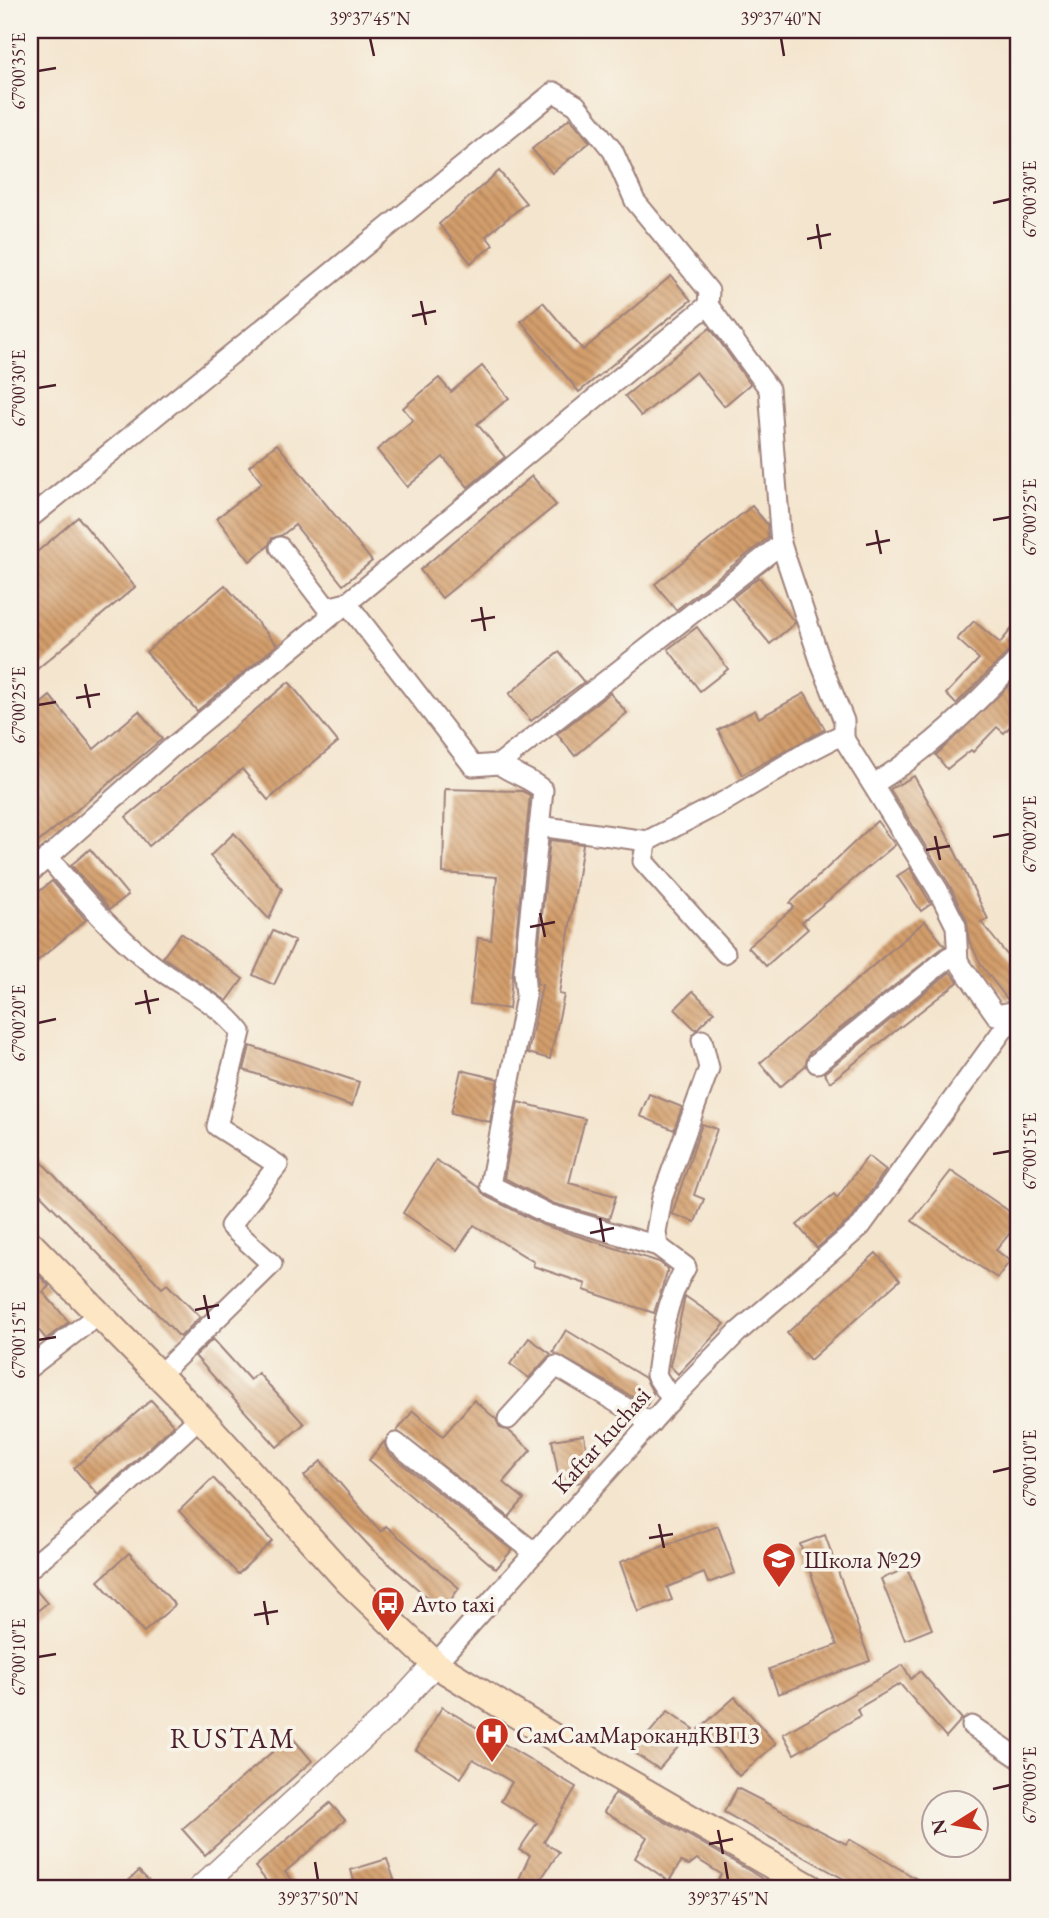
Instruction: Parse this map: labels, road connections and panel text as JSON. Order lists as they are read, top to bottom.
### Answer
{
  "streets": {
    "street": ["Kaftar kuchasi"]
  },
  "districts": ["RUSTAM"],
  "places": {
    "school or university": ["Школа №29"],
    "bus stop": ["Avto taxi"],
    "hospital": ["СамСамМарокандКВП3"]
  },
  "north": "left",
  "coordinates": [
    "39°37'45\"N",
    "39°37'40\"N",
    "67°00'35\"E",
    "67°00'30\"E",
    "67°00'25\"E",
    "67°00'20\"E",
    "67°00'15\"E",
    "67°00'10\"E",
    "67°00'05\"E",
    "39°37'50\"N"
  ]
}
